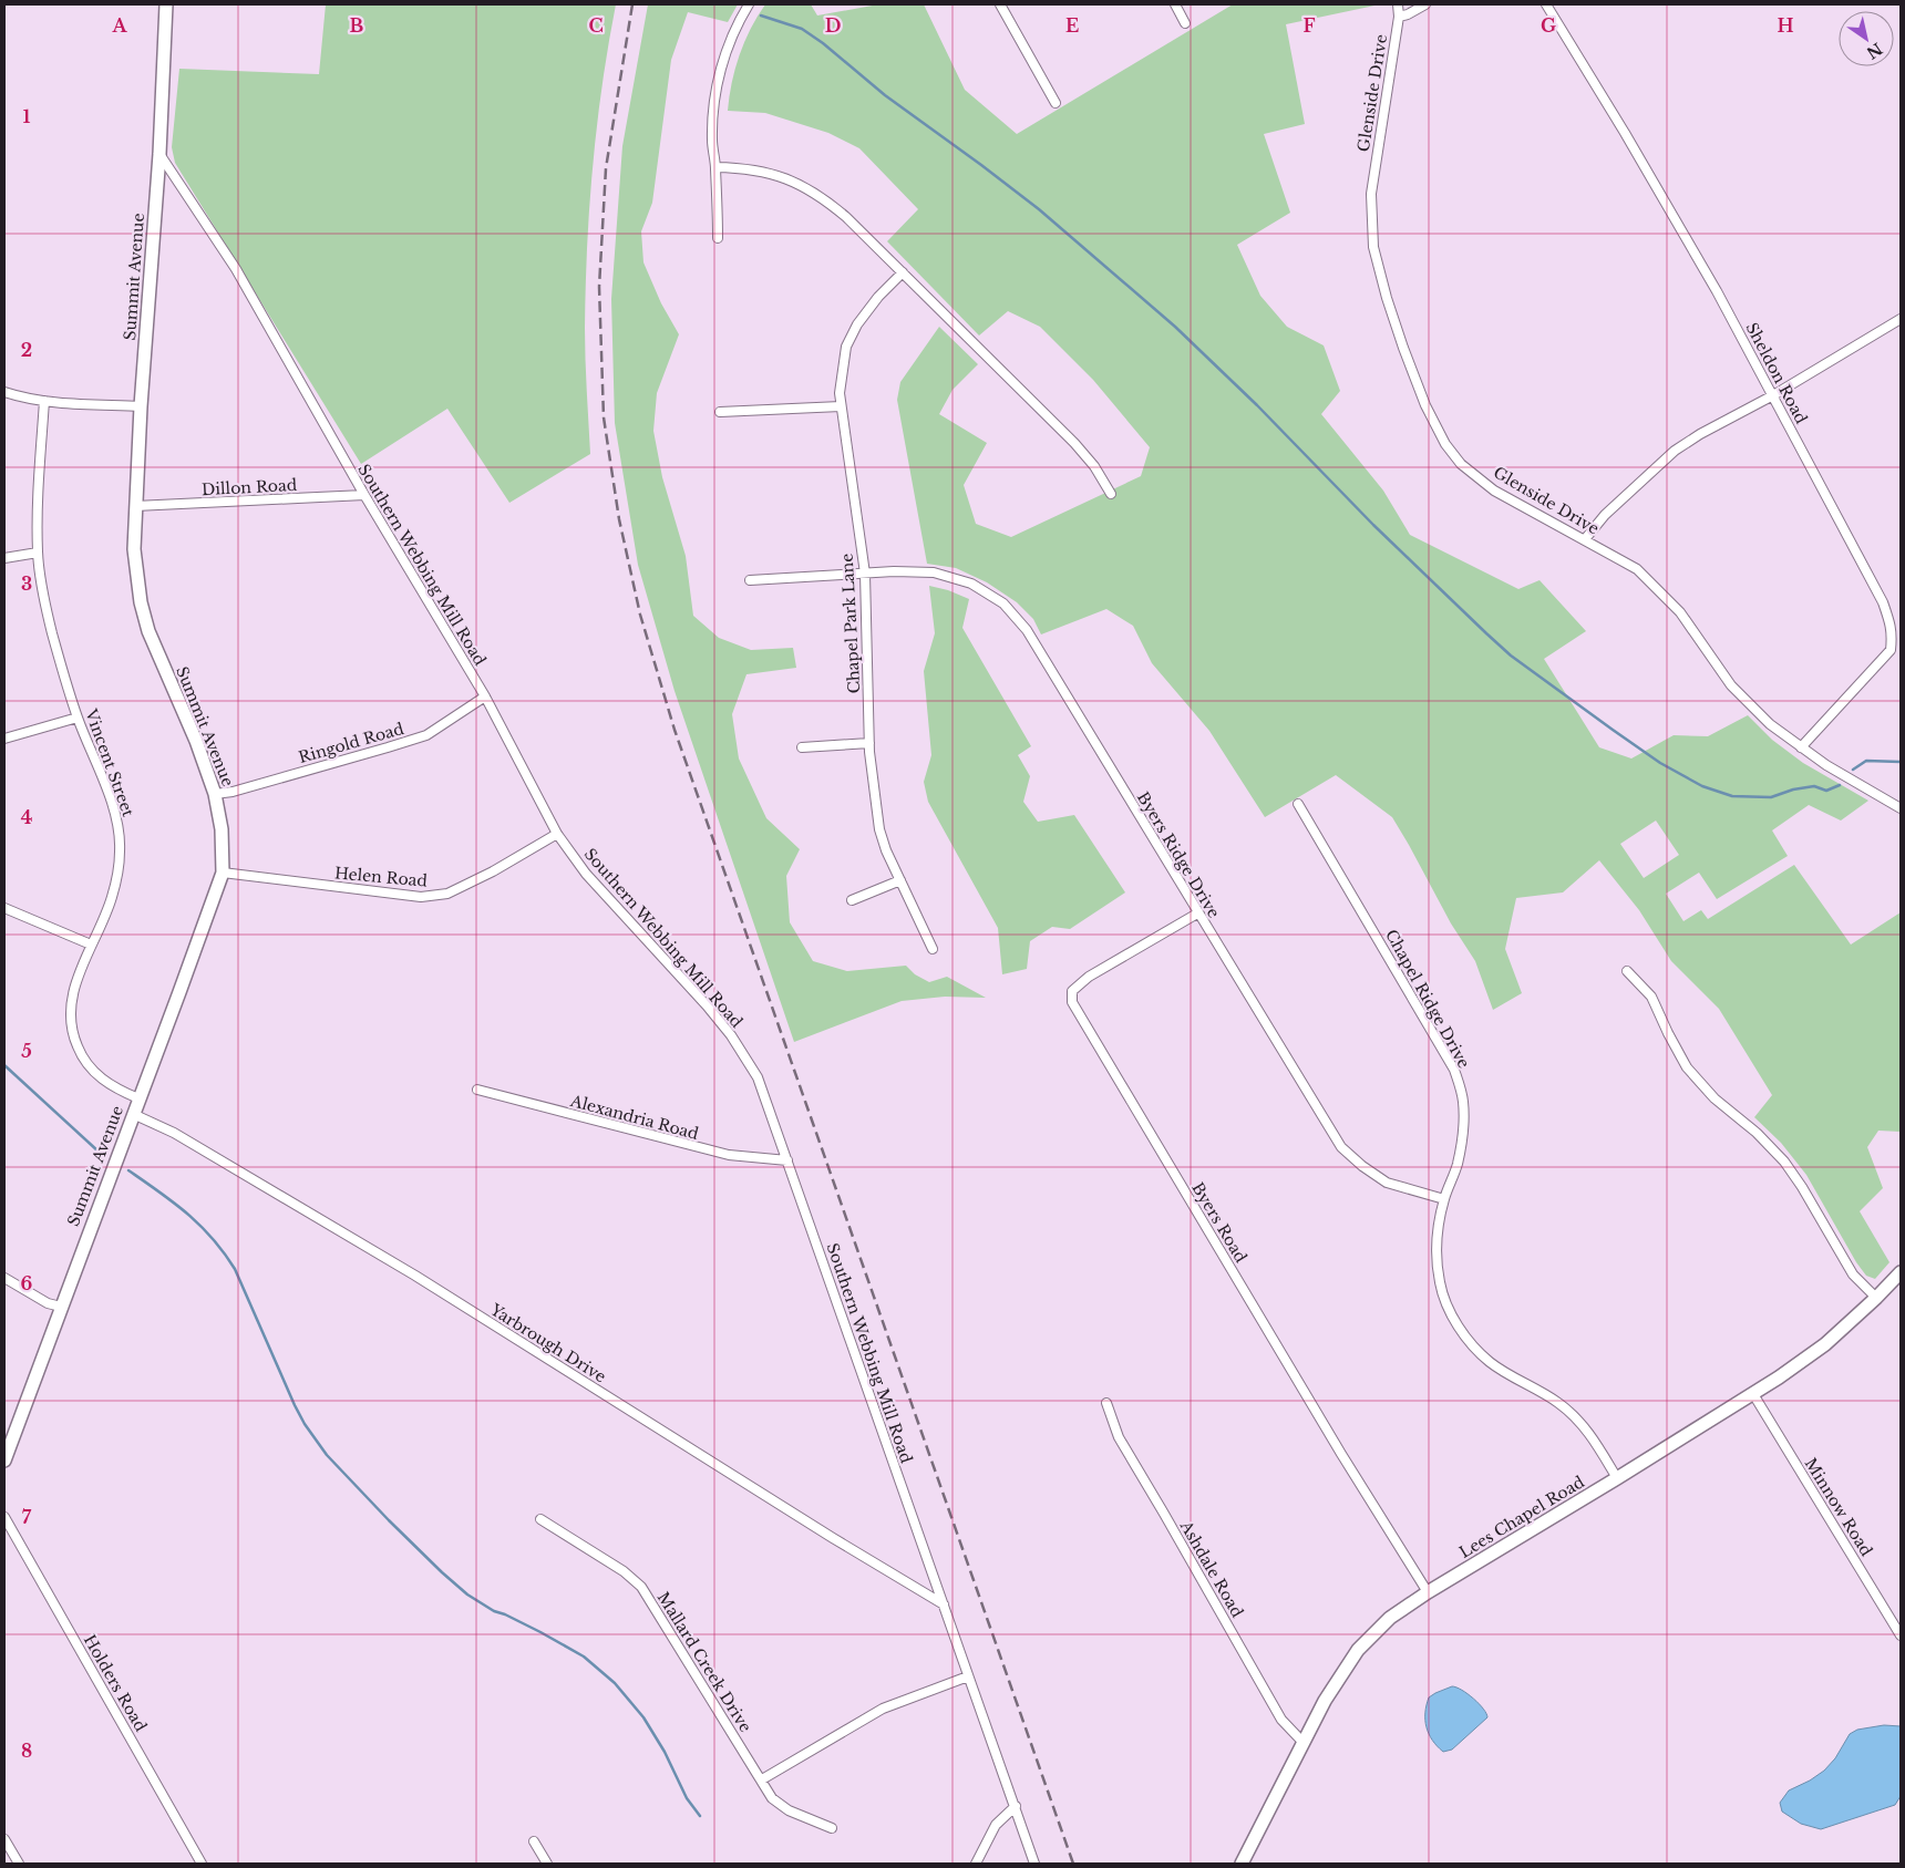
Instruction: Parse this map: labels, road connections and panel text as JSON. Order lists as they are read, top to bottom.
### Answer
{
  "streets": {
    "main road": ["Summit Avenue", "Lees Chapel Road"],
    "street": [
      "Glenside Drive",
      "Sheldon Road",
      "Dillon Road",
      "Southern Webbing Mill Road",
      "Chapel Park Lane",
      "Ringold Road",
      "Vincent Street",
      "Byers Ridge Drive",
      "Helen Road",
      "Chapel Ridge Drive",
      "Alexandria Road",
      "Byers Road",
      "Yarbrough Drive",
      "Minnow Road",
      "Ashdale Road",
      "Mallard Creek Drive",
      "Holders Road"
    ]
  },
  "crossings": [
    ["Glenside Drive", "Sheldon Road"],
    ["Summit Avenue", "Dillon Road"],
    ["Summit Avenue", "Southern Webbing Mill Road"],
    ["Summit Avenue", "Ringold Road"],
    ["Summit Avenue", "Vincent Street"],
    ["Summit Avenue", "Helen Road"],
    ["Summit Avenue", "Yarbrough Drive"],
    ["Dillon Road", "Southern Webbing Mill Road"],
    ["Southern Webbing Mill Road", "Ringold Road"],
    ["Southern Webbing Mill Road", "Helen Road"],
    ["Southern Webbing Mill Road", "Alexandria Road"],
    ["Southern Webbing Mill Road", "Yarbrough Drive"],
    ["Chapel Park Lane", "Byers Ridge Drive"],
    ["Byers Ridge Drive", "Chapel Ridge Drive"],
    ["Byers Ridge Drive", "Byers Road"],
    ["Chapel Ridge Drive", "Lees Chapel Road"],
    ["Byers Road", "Lees Chapel Road"],
    ["Minnow Road", "Lees Chapel Road"],
    ["Lees Chapel Road", "Ashdale Road"]
  ],
  "north": "bottom right",
  "grid": {
    "columns": [
      "A",
      "B",
      "C",
      "D",
      "E",
      "F",
      "G",
      "H"
    ],
    "rows": [
      "1",
      "2",
      "3",
      "4",
      "5",
      "6",
      "7",
      "8"
    ]
  }
}
